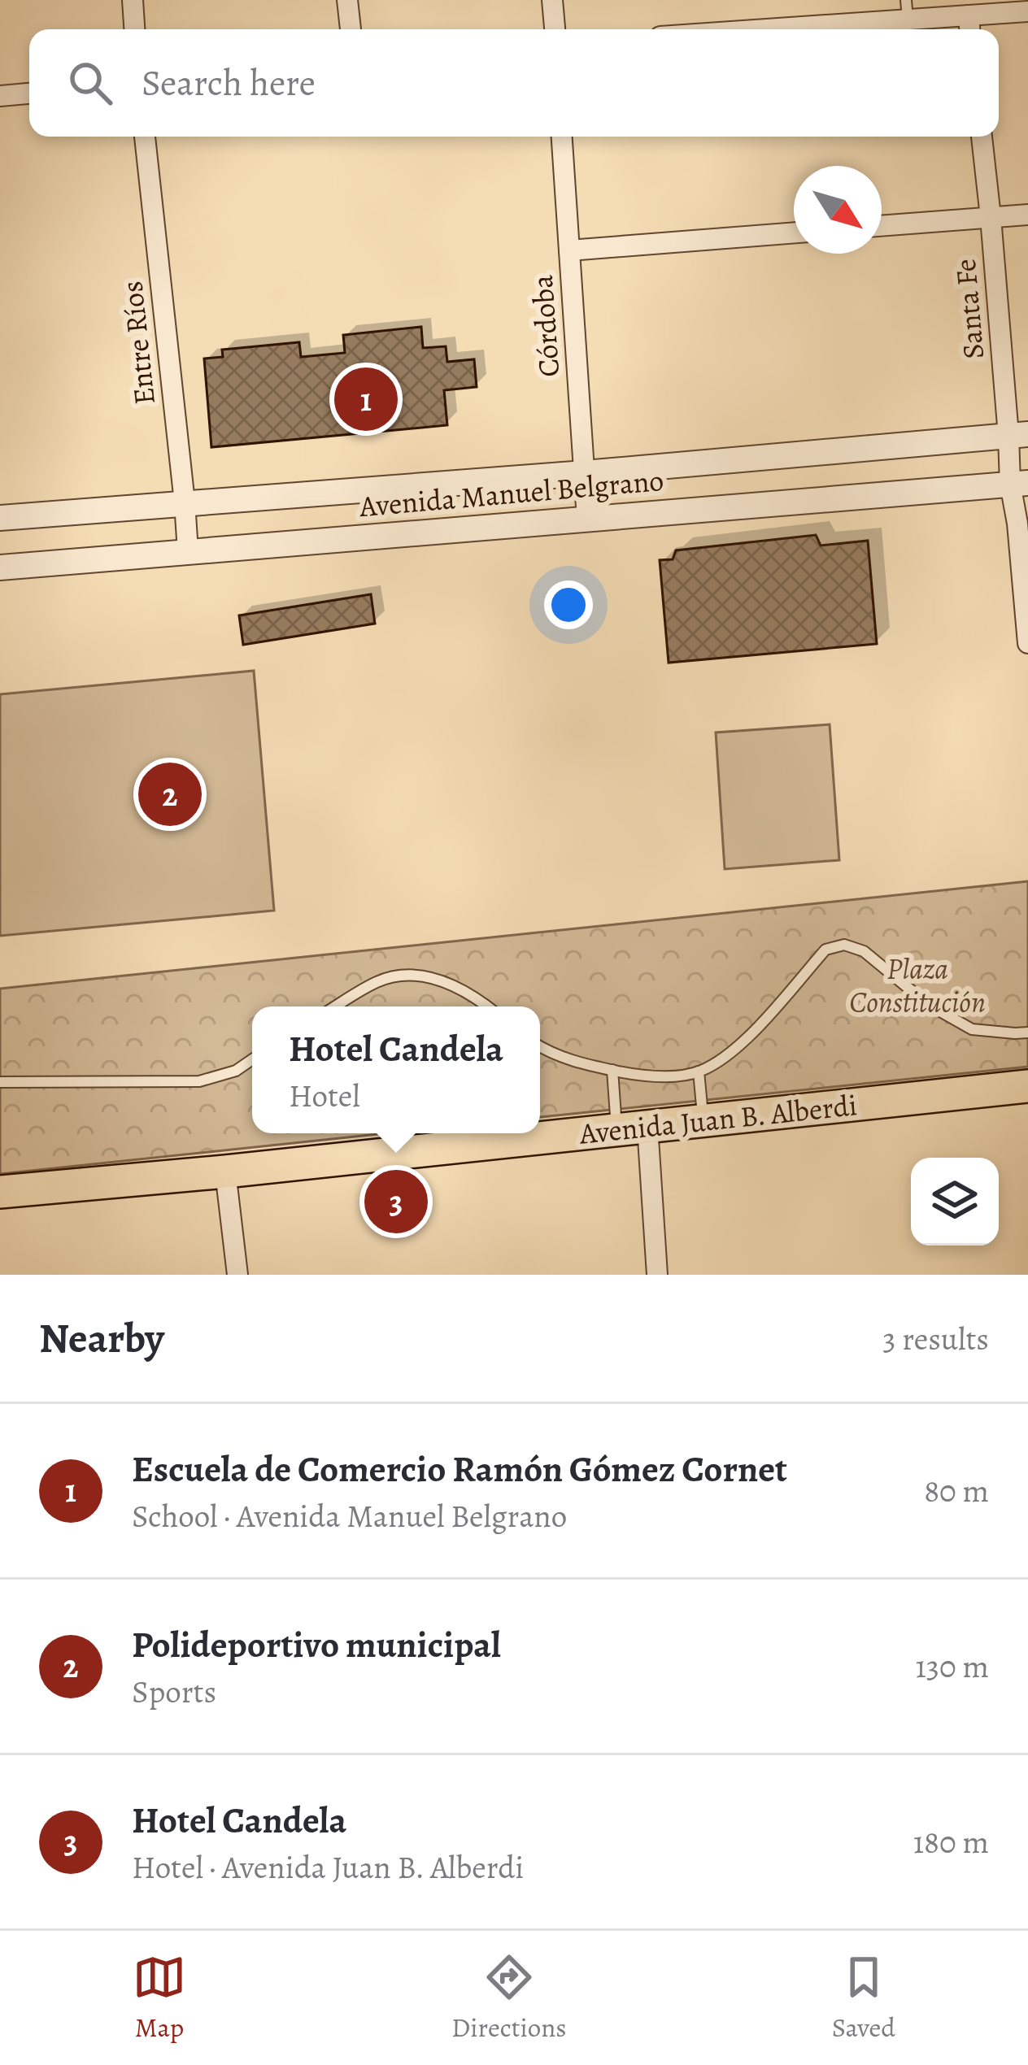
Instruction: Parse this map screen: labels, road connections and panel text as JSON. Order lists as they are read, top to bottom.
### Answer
{
  "streets": {
    "highway": ["Avenida Juan B. Alberdi"],
    "street": [
      "Santa Fe",
      "Córdoba",
      "Entre Ríos",
      "Avenida Manuel Belgrano"
    ]
  },
  "crossings": [
    ["Santa Fe", "Avenida Manuel Belgrano"],
    ["Córdoba", "Avenida Manuel Belgrano"],
    ["Entre Ríos", "Avenida Manuel Belgrano"]
  ],
  "parks": ["Plaza Constitución"],
  "north": "bottom right",
  "page": {
    "search": "Search here",
    "pins": ["1", "2", "3"],
    "popup": ["Hotel Candela", "Hotel"],
    "heading": ["Nearby", "3 results"],
    "list": [
      {
        "mark": "1",
        "name": "Escuela de Comercio Ramón Gómez Cornet",
        "note": "School · Avenida Manuel Belgrano",
        "value": "80 m"
      },
      {
        "mark": "2",
        "name": "Polideportivo municipal",
        "note": "Sports",
        "value": "130 m"
      },
      {
        "mark": "3",
        "name": "Hotel Candela",
        "note": "Hotel · Avenida Juan B. Alberdi",
        "value": "180 m"
      }
    ],
    "nav": ["Map", "Directions", "Saved"]
  }
}
